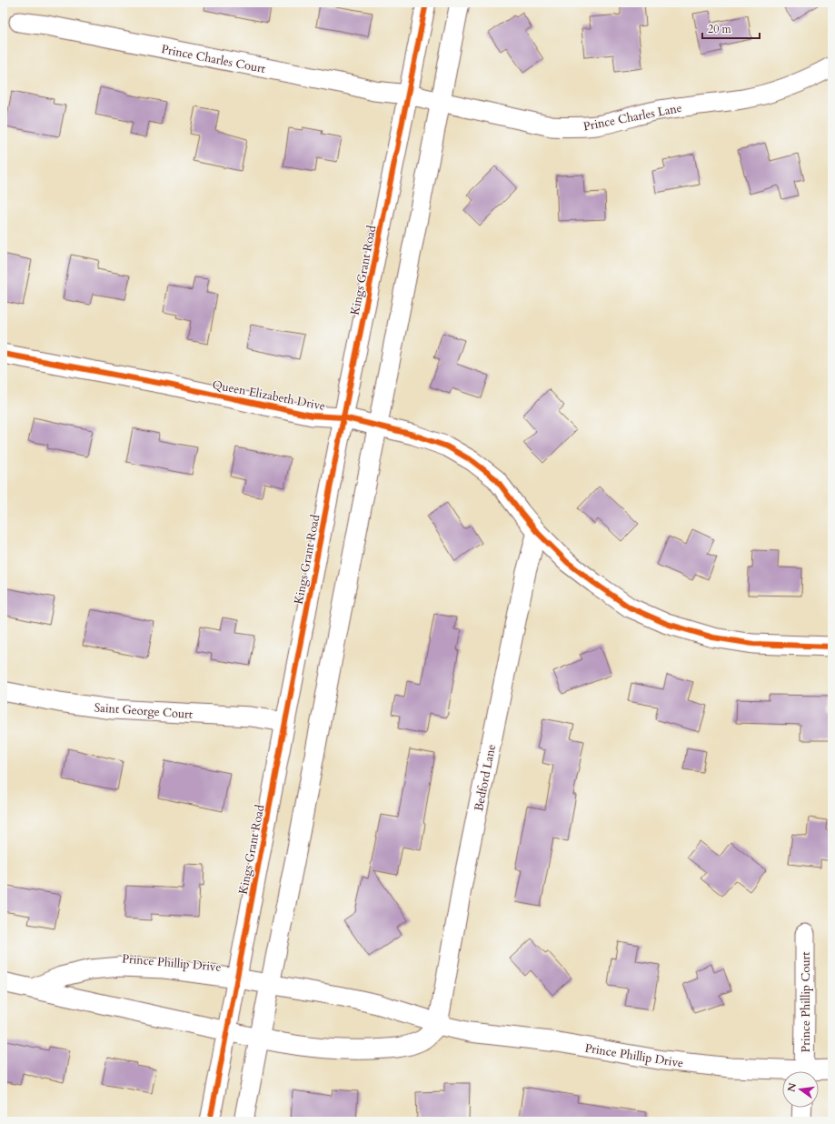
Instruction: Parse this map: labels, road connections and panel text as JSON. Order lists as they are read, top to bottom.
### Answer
{
  "streets": {
    "street": [
      "Prince Charles Court",
      "Prince Charles Lane",
      "Kings Grant Road",
      "Queen Elizabeth Drive",
      "Saint George Court",
      "Bedford Lane",
      "Prince Phillip Drive",
      "Prince Phillip Court"
    ]
  },
  "crossings": [
    ["Prince Charles Court", "Prince Charles Lane"],
    ["Prince Charles Court", "Kings Grant Road"],
    ["Prince Charles Lane", "Kings Grant Road"],
    ["Kings Grant Road", "Queen Elizabeth Drive"],
    ["Kings Grant Road", "Saint George Court"],
    ["Kings Grant Road", "Prince Phillip Drive"],
    ["Queen Elizabeth Drive", "Bedford Lane"],
    ["Bedford Lane", "Prince Phillip Drive"]
  ],
  "scale_bar": "20 m",
  "north": "left"
}
